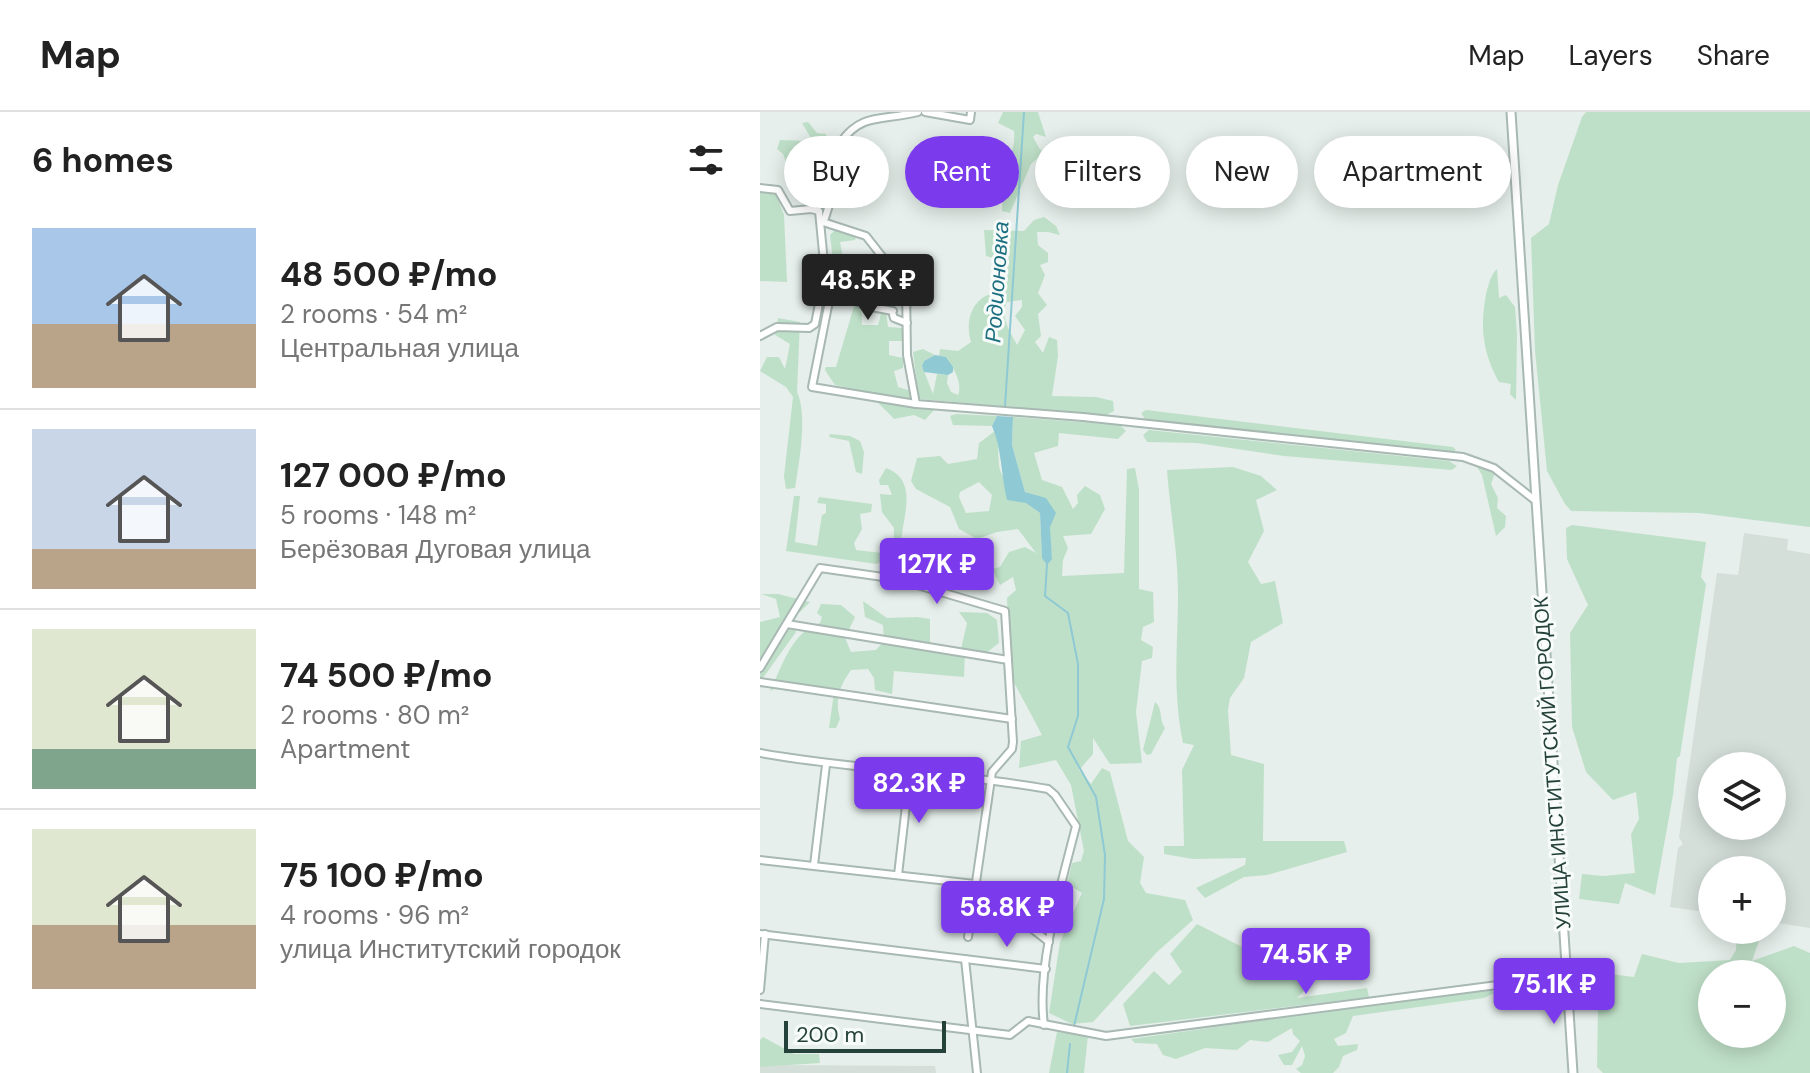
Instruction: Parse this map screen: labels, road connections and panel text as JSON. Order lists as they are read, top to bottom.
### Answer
{
  "streets": {
    "street": ["УЛИЦА ИНСТИТУТСКИЙ ГОРОДОК"]
  },
  "water": ["Родионовка"],
  "scale_bar": "200 m",
  "page": {
    "header": "Map",
    "nav": ["Map", "Layers", "Share"],
    "heading": "6 homes",
    "chip": [
      "Buy",
      "Rent",
      "Filters",
      "New",
      "Apartment"
    ],
    "list": [
      {
        "name": "48 500 ₽/mo",
        "note": "2 rooms · 54 m² · Центральная улица"
      },
      {
        "name": "127 000 ₽/mo",
        "note": "5 rooms · 148 m² · Берёзовая Дуговая улица"
      },
      {
        "name": "74 500 ₽/mo",
        "note": "2 rooms · 80 m² · Apartment"
      },
      {
        "name": "75 100 ₽/mo",
        "note": "4 rooms · 96 m² · улица Институтский городок"
      }
    ],
    "price": [
      "48.5K ₽",
      "127K ₽",
      "82.3K ₽",
      "58.8K ₽",
      "74.5K ₽",
      "75.1K ₽"
    ],
    "map_buttons": ["+", "−"],
    "scale": "200 m"
  }
}
